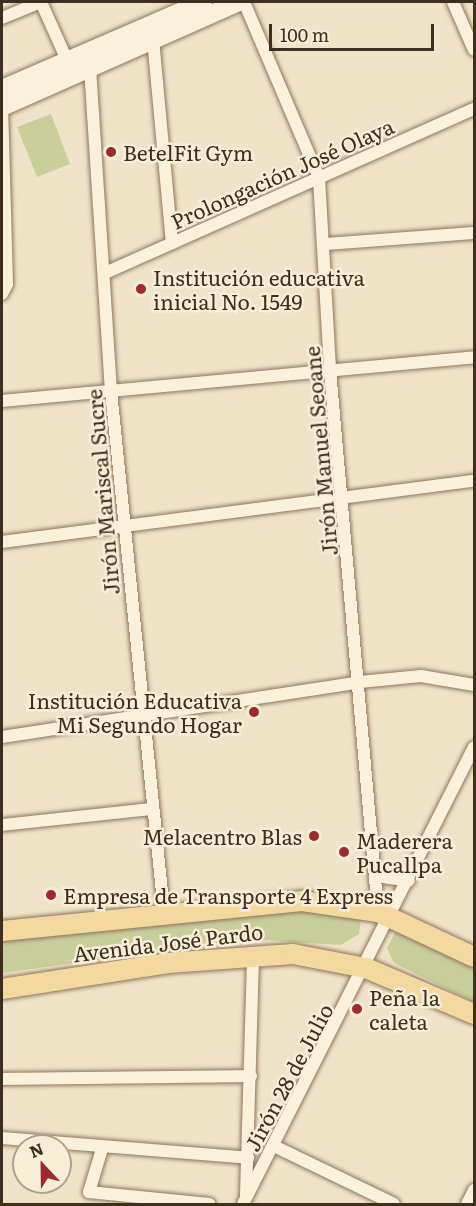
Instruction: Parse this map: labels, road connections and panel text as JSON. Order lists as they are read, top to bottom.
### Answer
{
  "streets": {
    "main road": ["Avenida José Pardo"],
    "street": [
      "Prolongación José Olaya",
      "Jirón Manuel Seoane",
      "Jirón Mariscal Sucre",
      "Jirón 28 de Julio"
    ]
  },
  "crossings": [
    ["Prolongación José Olaya", "Jirón Manuel Seoane"],
    ["Prolongación José Olaya", "Jirón Mariscal Sucre"],
    ["Jirón Manuel Seoane", "Avenida José Pardo"],
    ["Jirón Manuel Seoane", "Jirón 28 de Julio"],
    ["Jirón Mariscal Sucre", "Avenida José Pardo"],
    ["Avenida José Pardo", "Jirón 28 de Julio"]
  ],
  "places": [
    "BetelFit Gym",
    "Institución educativa inicial No. 1549",
    "Institución Educativa Mi Segundo Hogar",
    "Melacentro Blas",
    "Maderera Pucallpa",
    "Empresa de Transporte 4 Express",
    "Peña la caleta"
  ],
  "scale_bar": "100 m",
  "north": "top"
}
